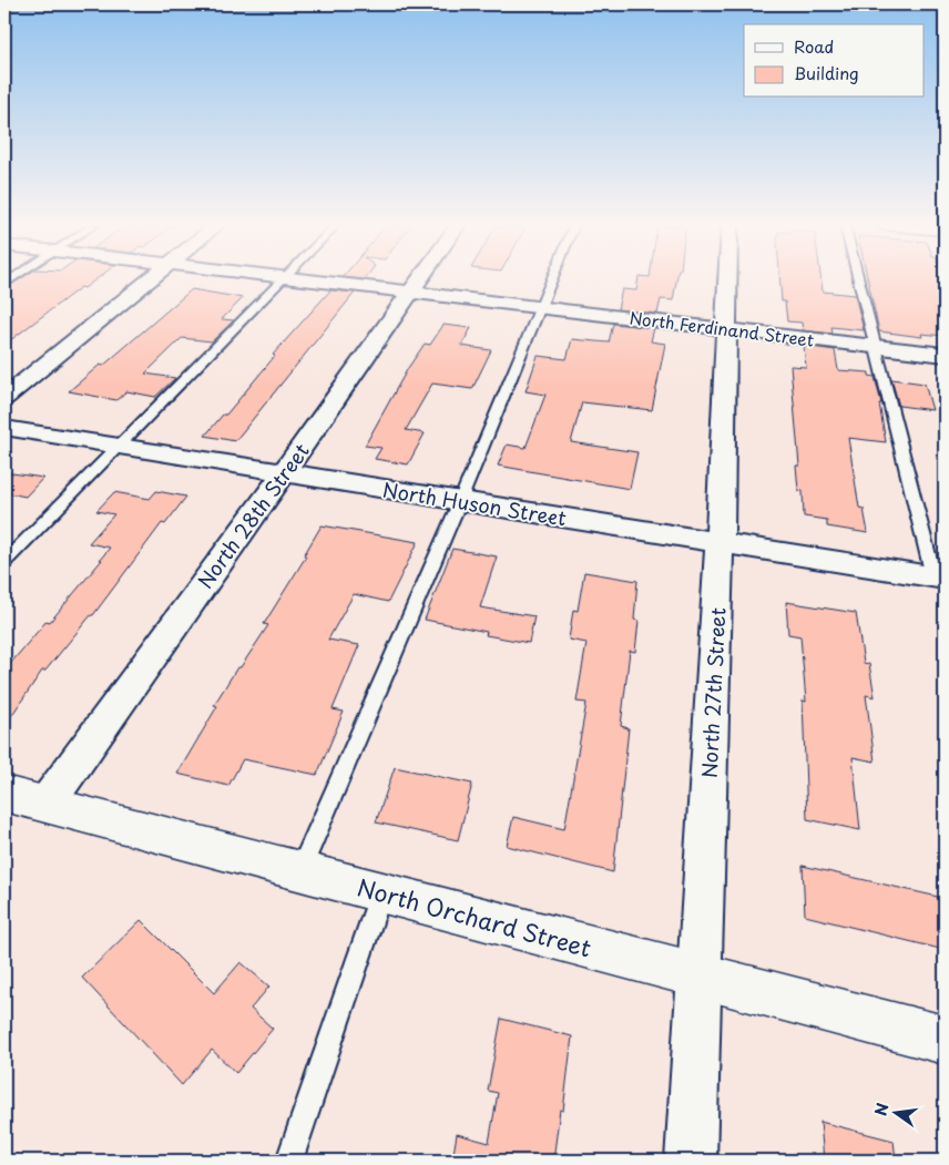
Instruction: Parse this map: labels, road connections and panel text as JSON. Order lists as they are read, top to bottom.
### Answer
{
  "streets": {
    "street": [
      "North Ferdinand Street",
      "North Huson Street",
      "North 28th Street",
      "North 27th Street",
      "North Orchard Street"
    ]
  },
  "crossings": [
    ["North Ferdinand Street", "North 28th Street"],
    ["North Ferdinand Street", "North 27th Street"],
    ["North Huson Street", "North 28th Street"],
    ["North Huson Street", "North 27th Street"],
    ["North 28th Street", "North Orchard Street"],
    ["North 27th Street", "North Orchard Street"]
  ],
  "legend": ["Road", "Building"],
  "north": "left"
}
